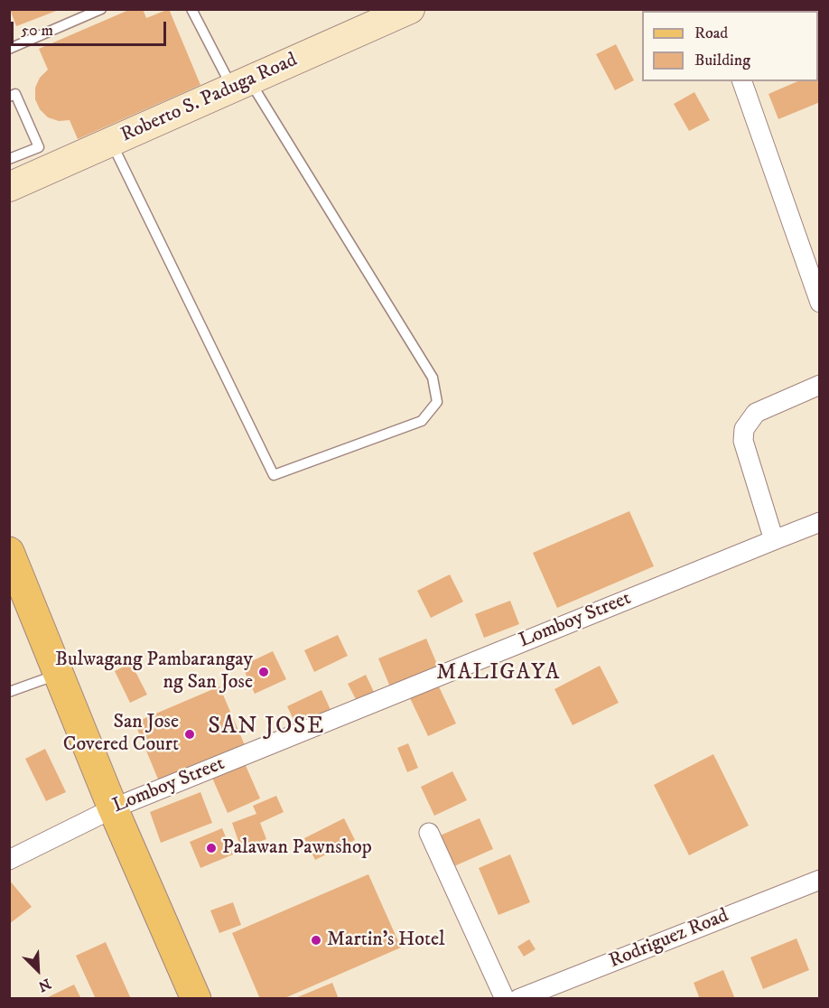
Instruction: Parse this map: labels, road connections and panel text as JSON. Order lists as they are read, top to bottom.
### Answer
{
  "streets": {
    "street": ["Roberto S. Paduga Road", "Lomboy Street", "Rodriguez Road"]
  },
  "districts": ["MALIGAYA", "SAN JOSE"],
  "places": [
    "Bulwagang Pambarangay ng San Jose",
    "San Jose Covered Court",
    "Palawan Pawnshop",
    "Martin's Hotel"
  ],
  "legend": ["Road", "Building"],
  "scale_bar": "50 m",
  "north": "bottom right"
}
